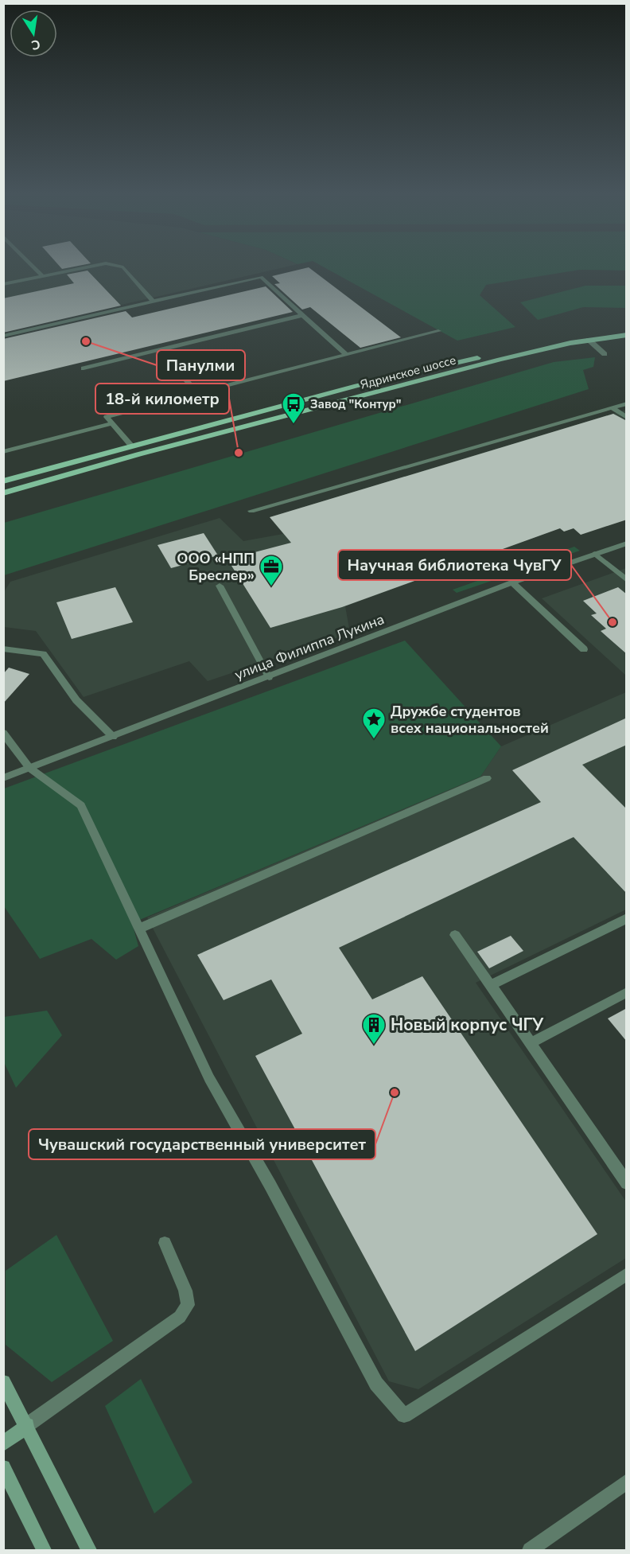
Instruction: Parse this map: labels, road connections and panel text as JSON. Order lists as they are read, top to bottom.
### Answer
{
  "streets": {
    "main road": ["Ядринское шоссе"],
    "street": ["улица Филиппа Лукина"]
  },
  "places": {
    "other": [
      "Панулми",
      "18-й километр",
      "Научная библиотека ЧувГУ",
      "Чувашский государственный университет"
    ],
    "bus stop": ["Завод \"Контур\""],
    "office": ["ООО «НПП Бреслер»"],
    "place": ["Дружбе студентов всех национальностей"],
    "building": ["Новый корпус ЧГУ"]
  },
  "north": "bottom"
}
